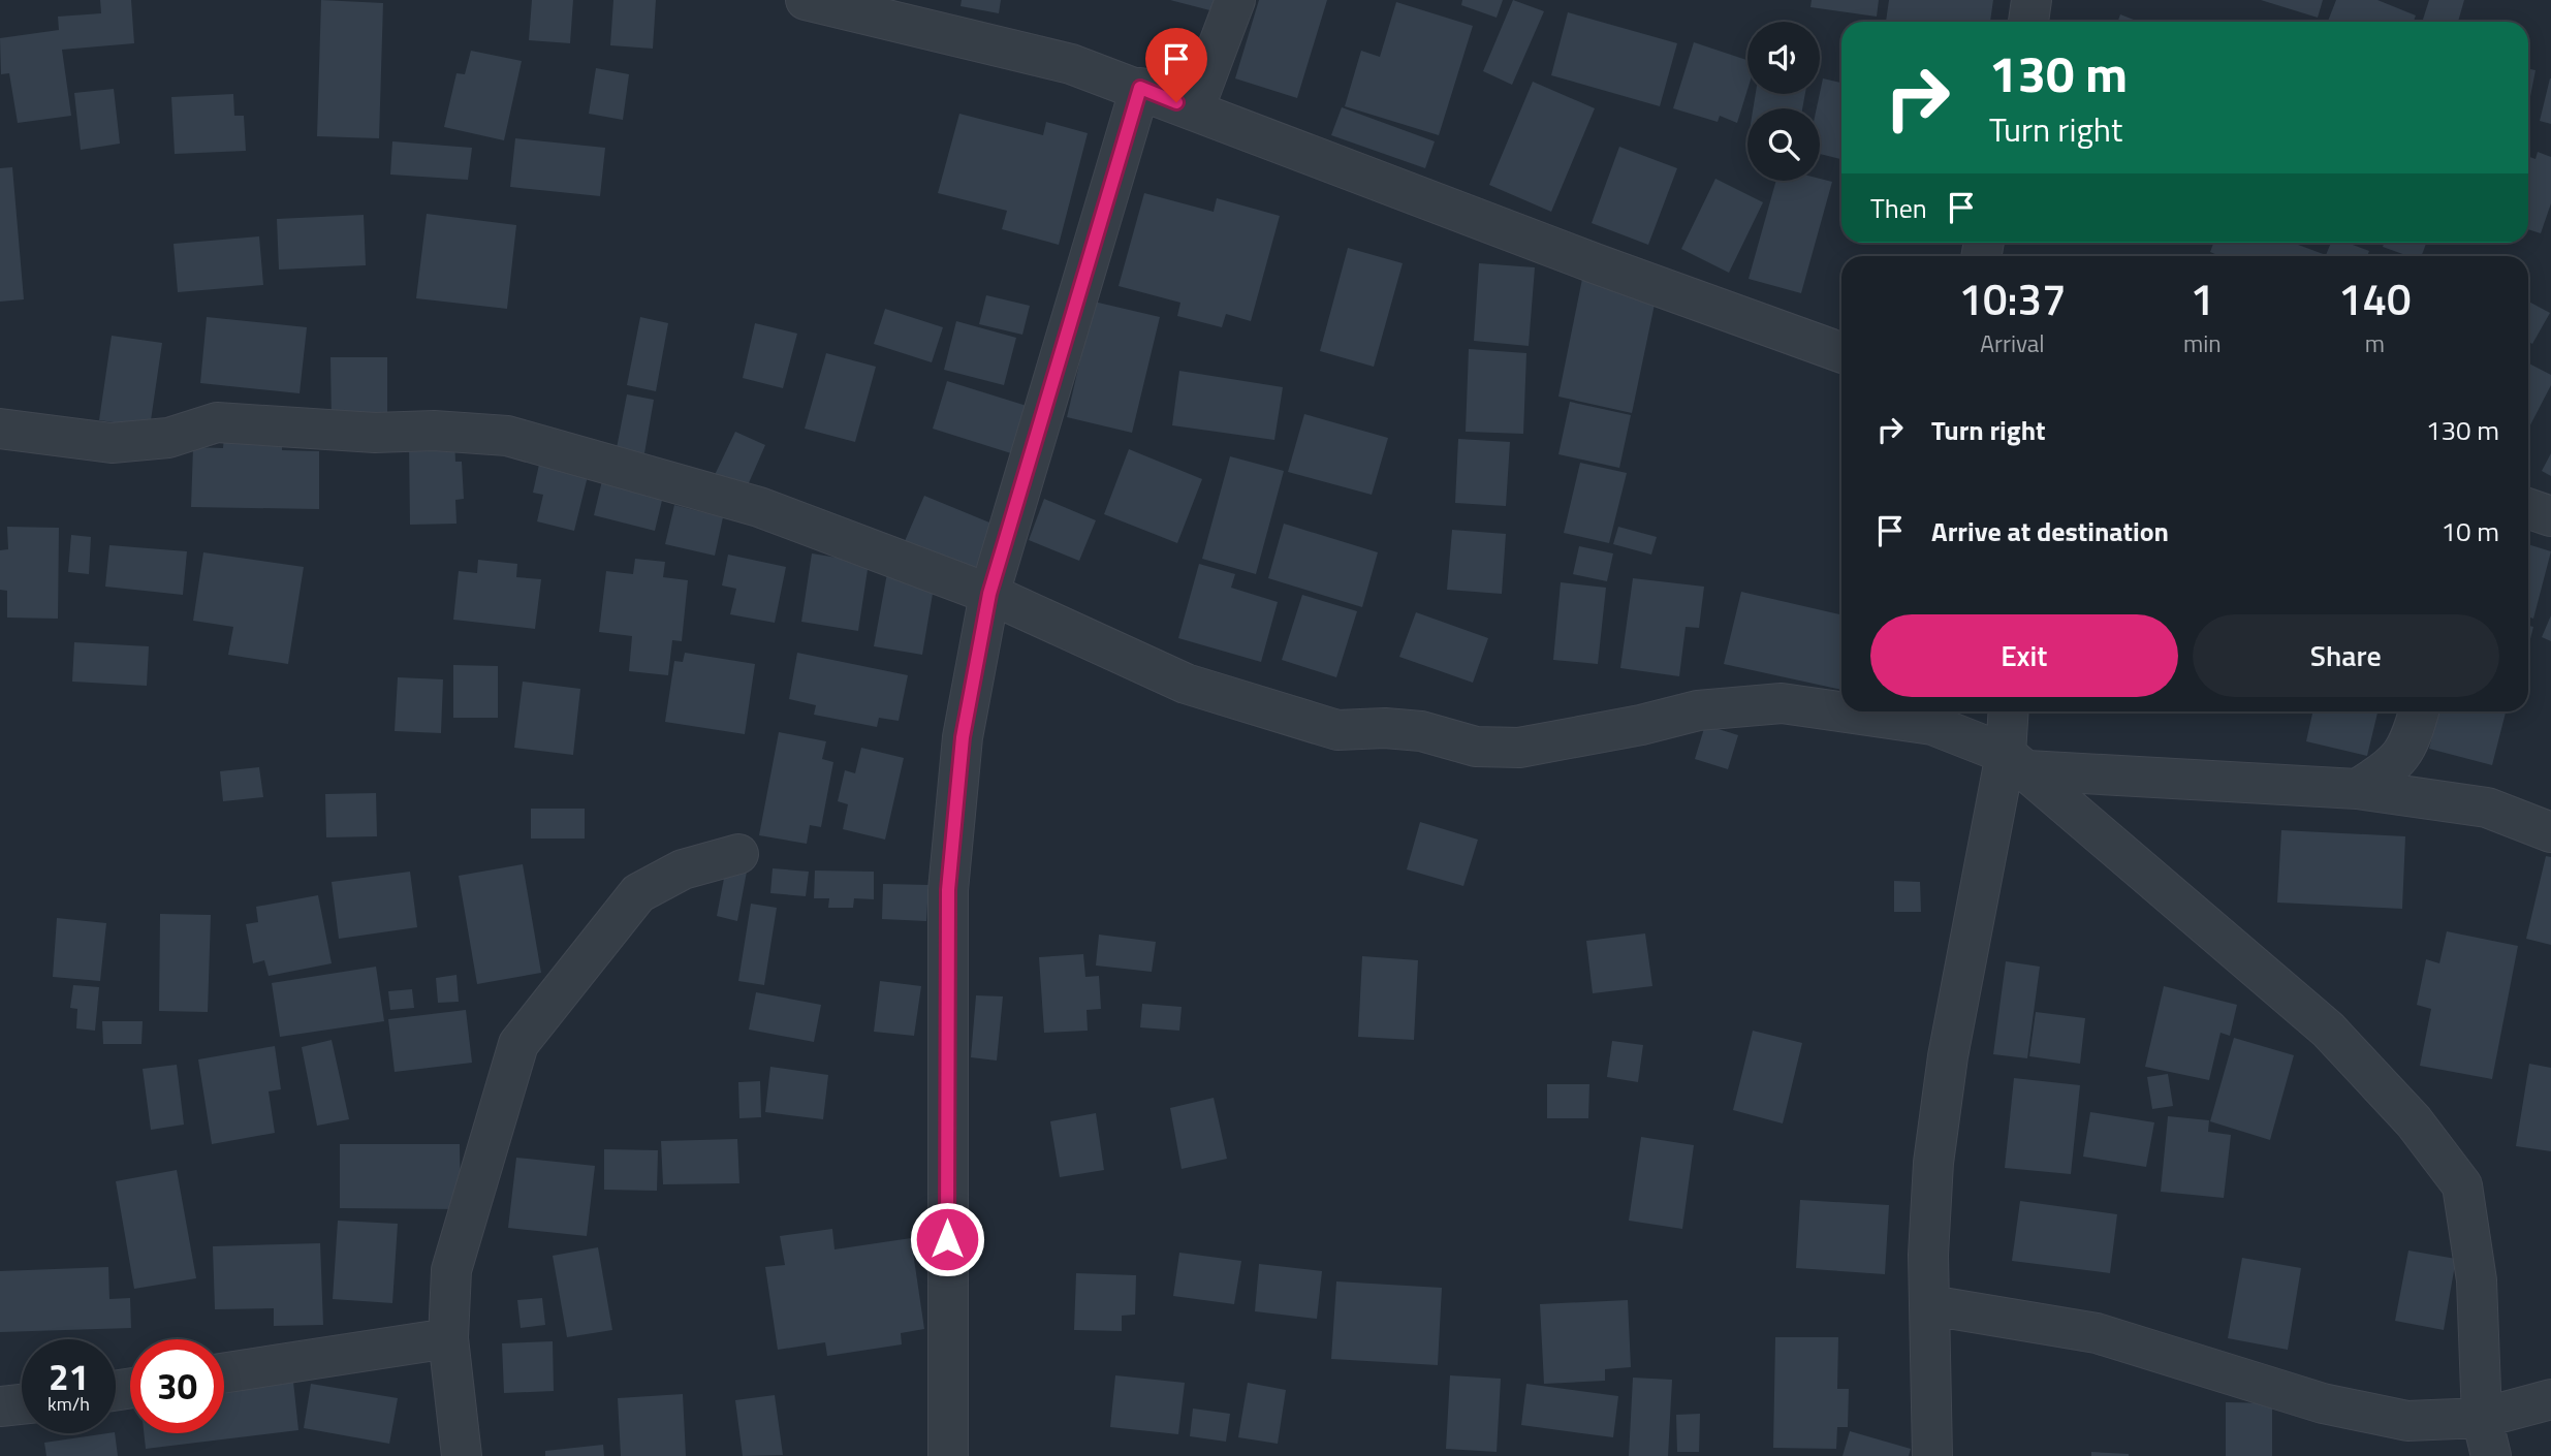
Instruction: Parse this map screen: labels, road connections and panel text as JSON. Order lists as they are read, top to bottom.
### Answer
{
  "page": {
    "turn": ["130 m", "Turn right"],
    "then": "Then",
    "eta": [
      "10:37",
      "Arrival",
      "1",
      "min",
      "140",
      "m"
    ],
    "list": [
      {
        "name": "Turn right",
        "value": "130 m"
      },
      {
        "name": "Arrive at destination",
        "value": "10 m"
      }
    ],
    "buttons": ["Exit", "Share"],
    "speed": "21 km/h",
    "limit": "30"
  }
}
